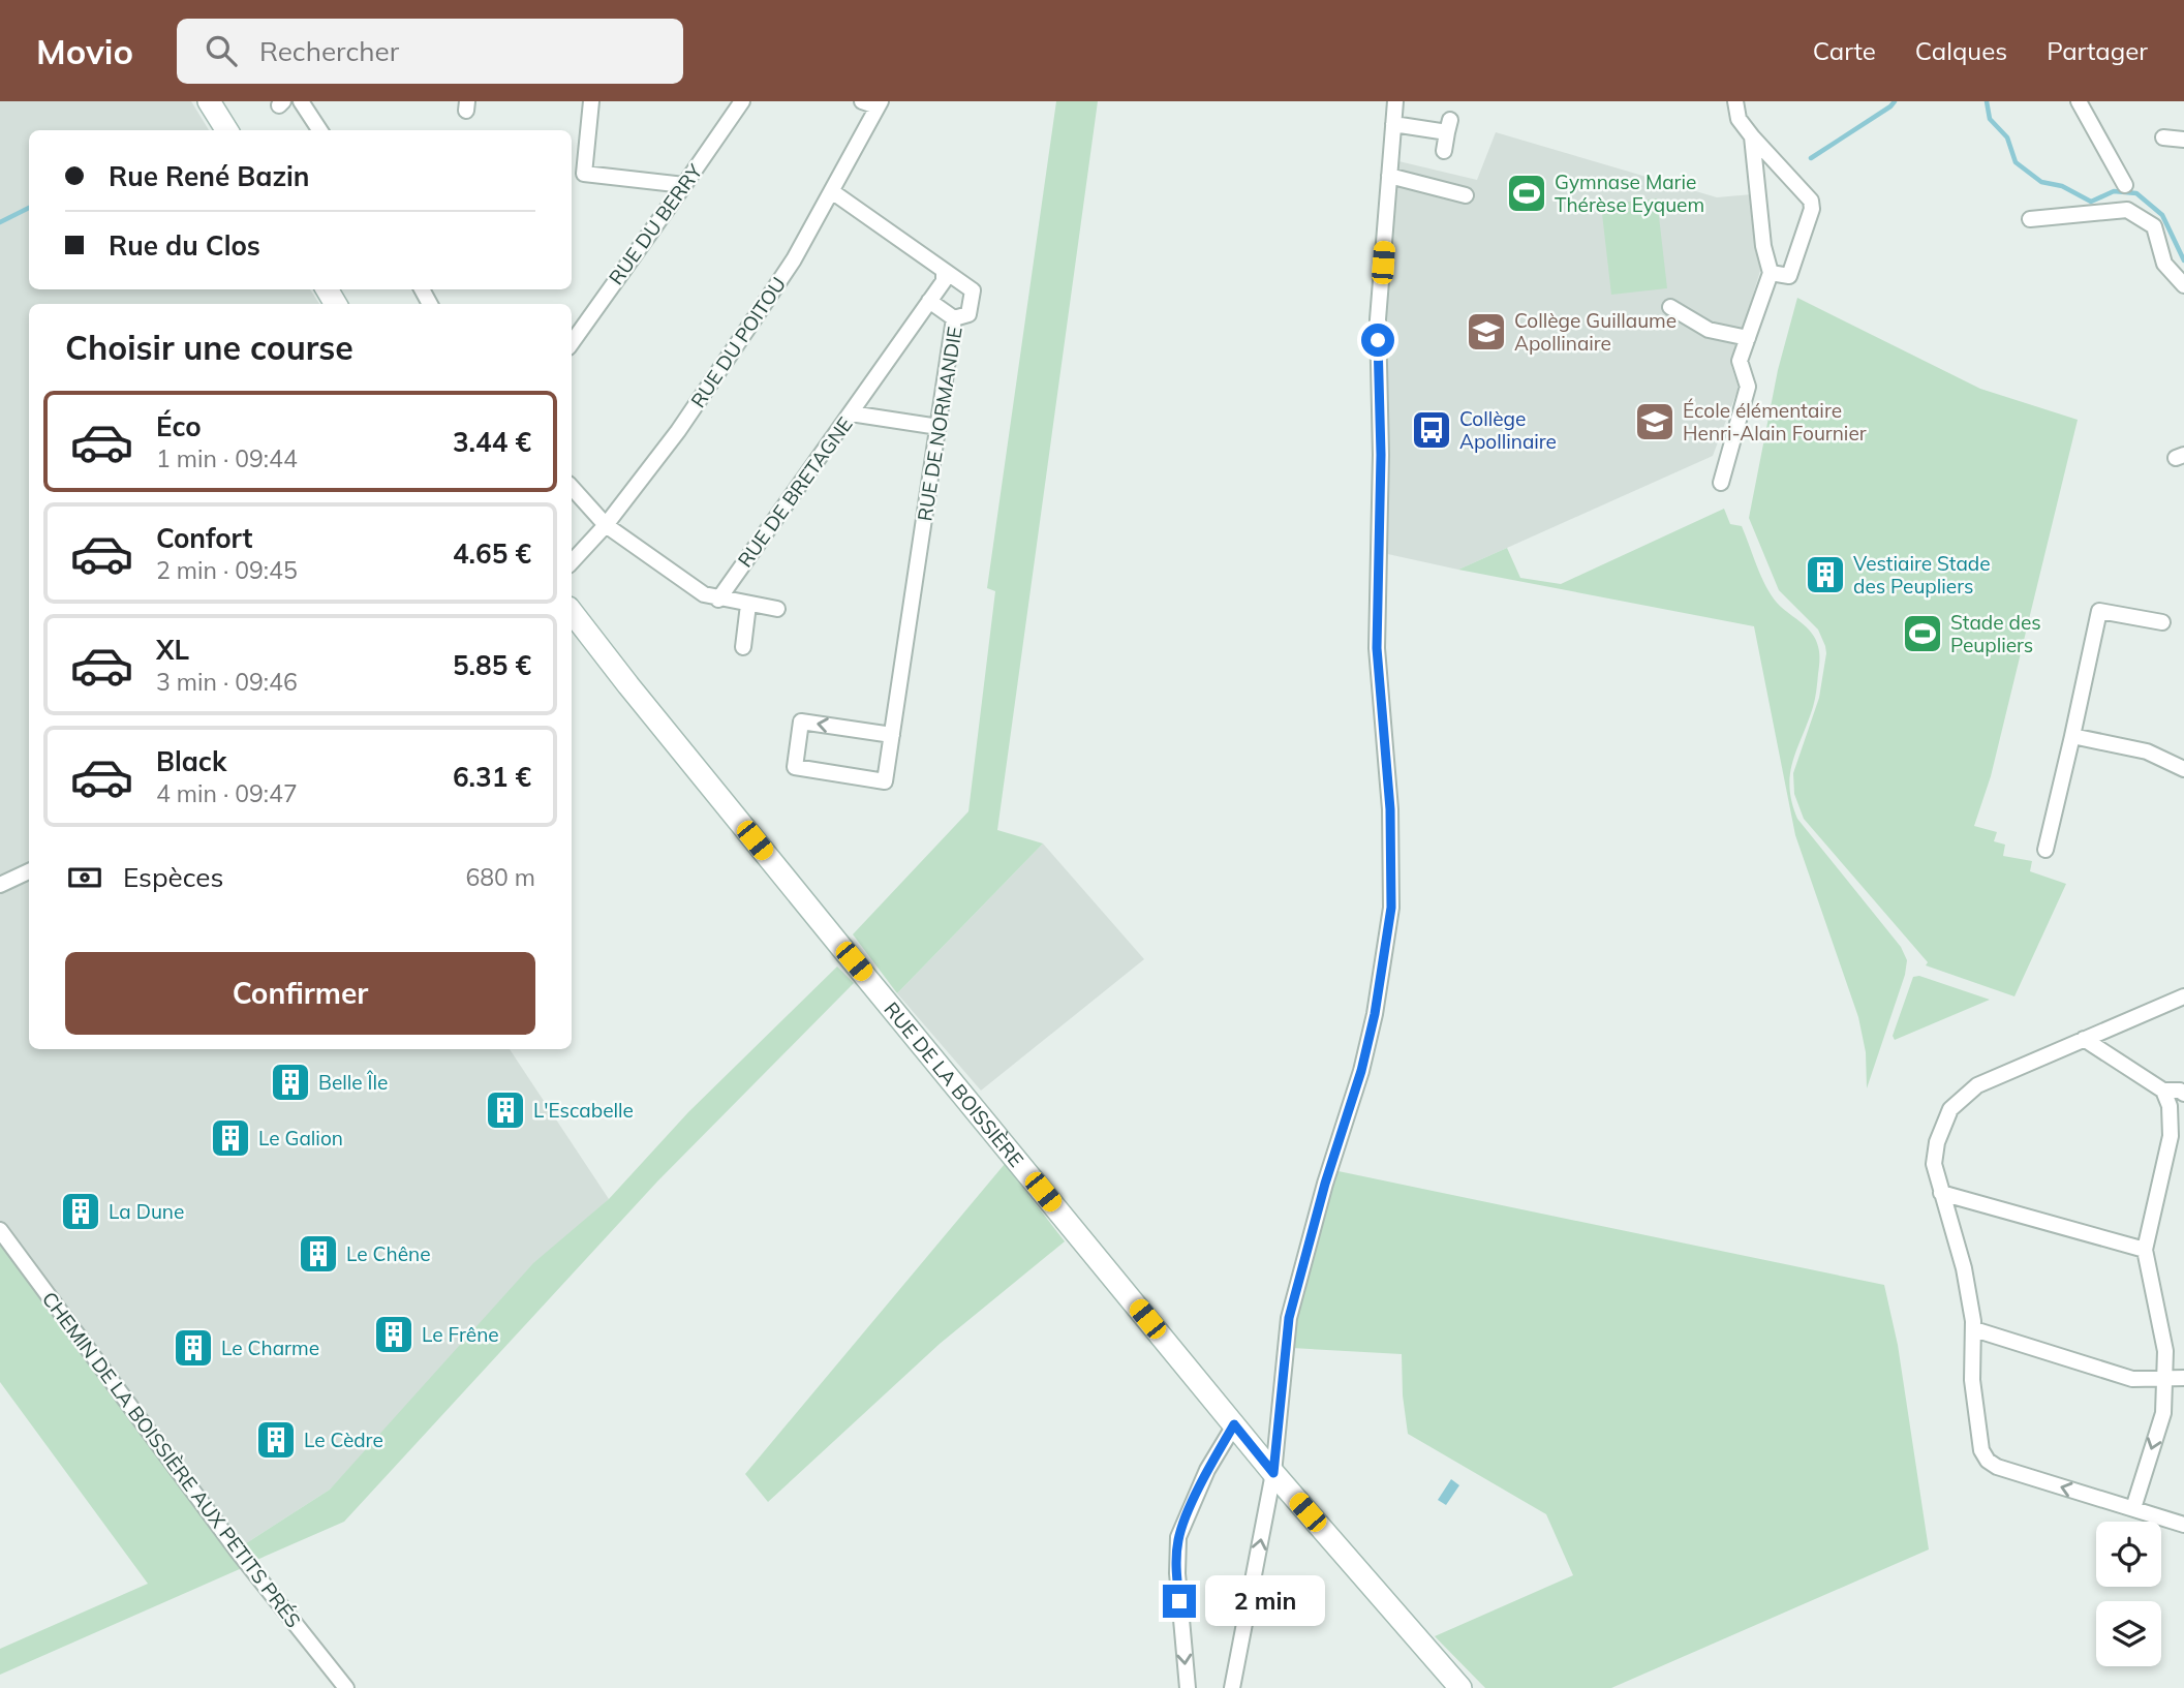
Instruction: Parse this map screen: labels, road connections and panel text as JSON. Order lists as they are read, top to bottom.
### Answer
{
  "streets": {
    "main road": ["RUE DE LA BOISSIÈRE"],
    "street": [
      "RUE DU BERRY",
      "RUE DU POITOU",
      "RUE DE NORMANDIE",
      "RUE DE BRETAGNE",
      "CHEMIN DE LA BOISSIÈRE AUX PETITS PRÉS"
    ]
  },
  "crossings": [
    ["RUE DU POITOU", "RUE DE NORMANDIE"],
    ["RUE DE NORMANDIE", "RUE DE BRETAGNE"]
  ],
  "places": {
    "sports": ["Gymnase Marie Thérèse Eyquem", "Stade des Peupliers"],
    "school or university": ["Collège Guillaume Apollinaire", "École élémentaire Henri-Alain Fournier"],
    "bus stop": ["Collège Apollinaire"],
    "building": [
      "Vestiaire Stade des Peupliers",
      "Belle Île",
      "L'Escabelle",
      "Le Galion",
      "La Dune",
      "Le Chêne",
      "Le Frêne",
      "Le Charme",
      "Le Cèdre"
    ]
  },
  "page": {
    "header": "Movio",
    "search": "Rechercher",
    "nav": ["Carte", "Calques", "Partager"],
    "banner": ["Rue René Bazin", "Rue du Clos"],
    "heading": "Choisir une course",
    "list": [
      {
        "name": "Éco",
        "note": "1 min · 09:44",
        "value": "3.44 €"
      },
      {
        "name": "Confort",
        "note": "2 min · 09:45",
        "value": "4.65 €"
      },
      {
        "name": "XL",
        "note": "3 min · 09:46",
        "value": "5.85 €"
      },
      {
        "name": "Black",
        "note": "4 min · 09:47",
        "value": "6.31 €"
      }
    ],
    "pay": ["Espèces", "680 m"],
    "buttons": "Confirmer",
    "bubble": "2 min"
  }
}
